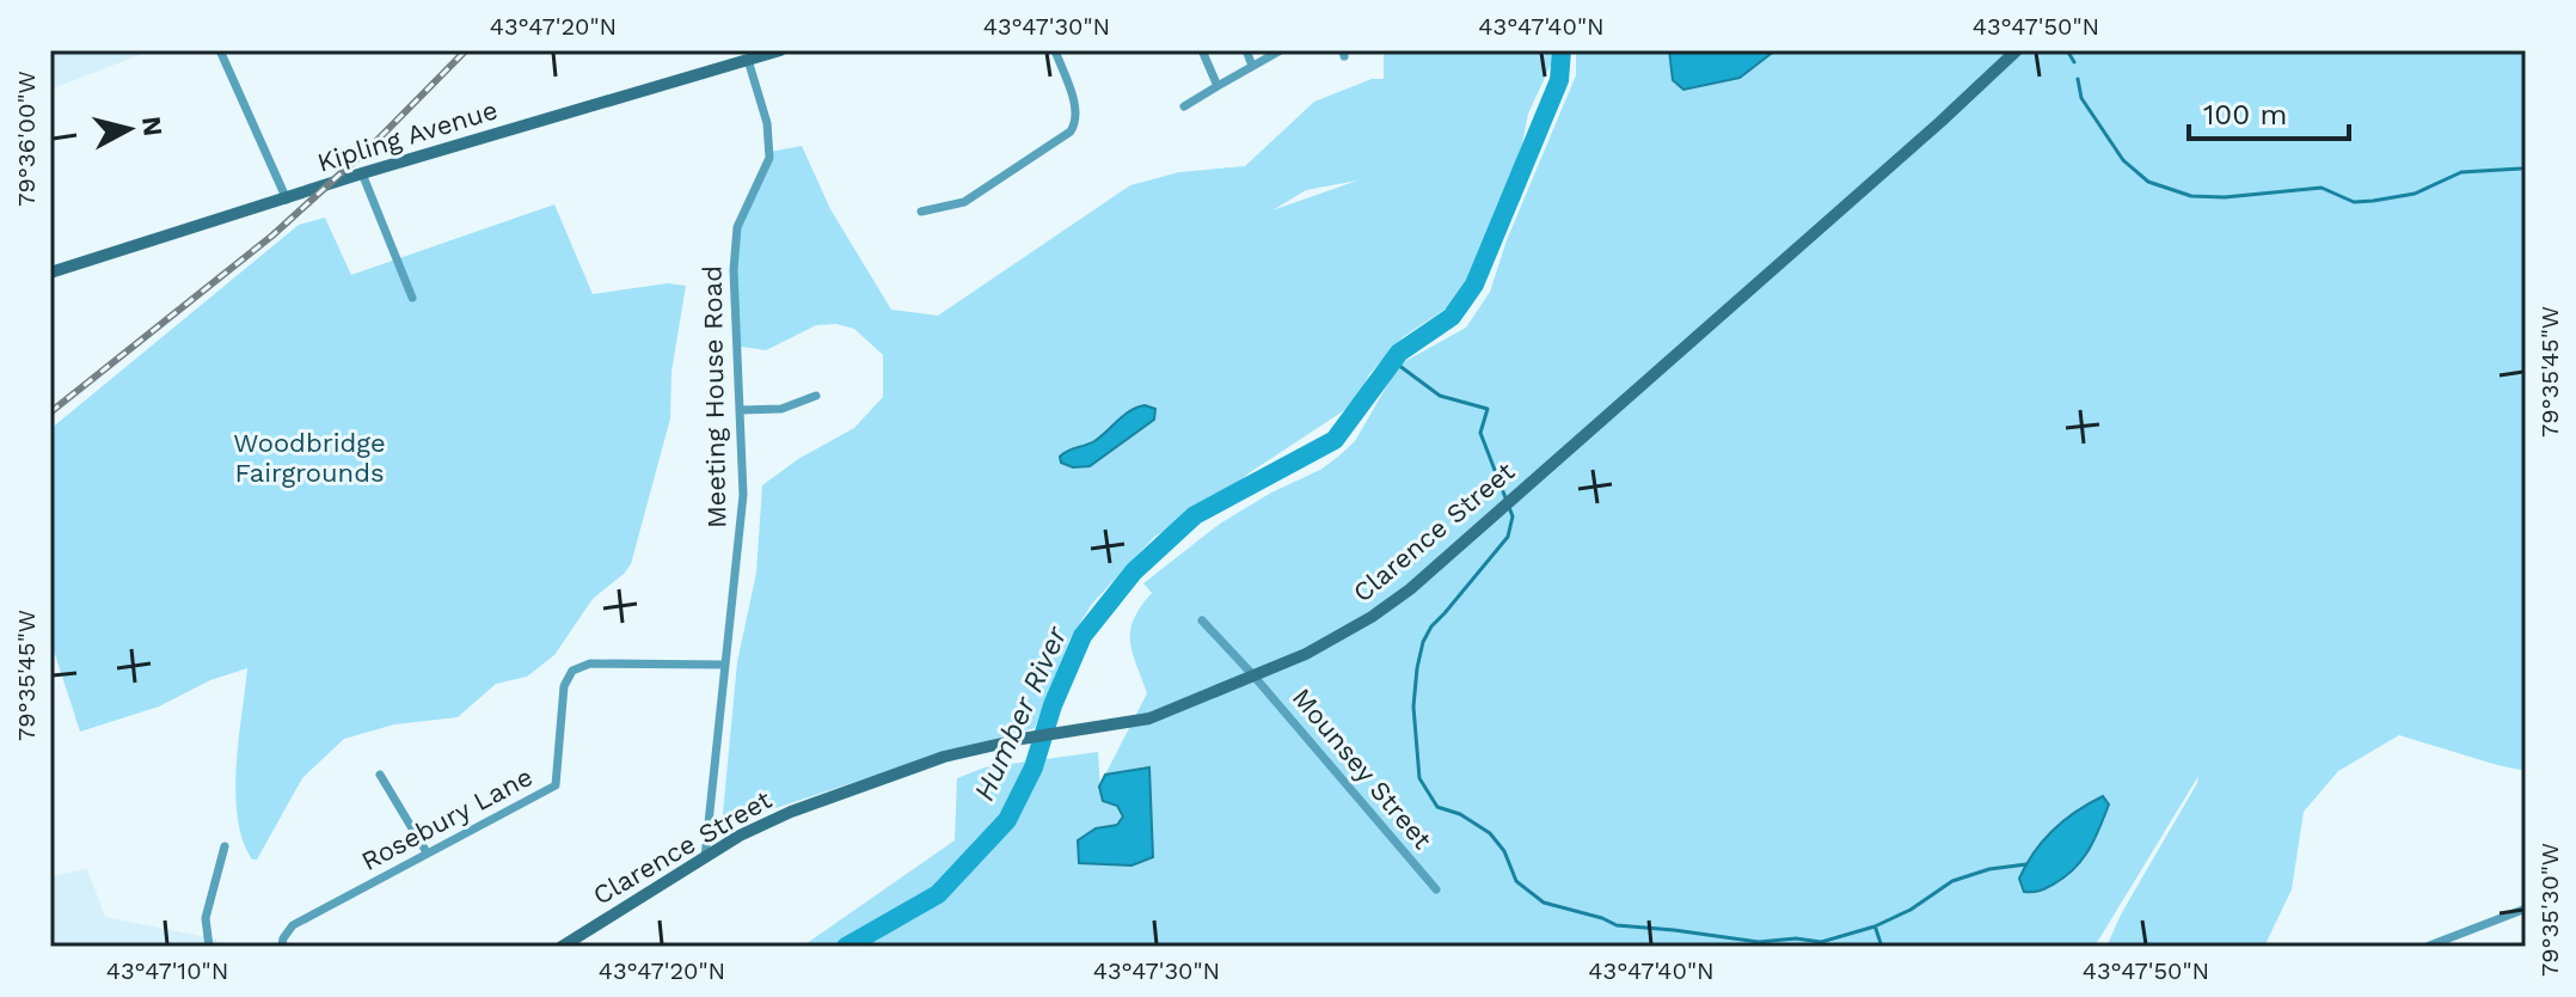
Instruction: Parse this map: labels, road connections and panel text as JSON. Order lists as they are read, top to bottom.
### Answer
{
  "streets": {
    "street": [
      "Kipling Avenue",
      "Meeting House Road",
      "Clarence Street",
      "Mounsey Street",
      "Rosebury Lane"
    ]
  },
  "crossings": [
    ["Kipling Avenue", "Meeting House Road"],
    ["Meeting House Road", "Clarence Street"],
    ["Meeting House Road", "Rosebury Lane"],
    ["Clarence Street", "Mounsey Street"]
  ],
  "water": ["Humber River"],
  "parks": ["Woodbridge Fairgrounds"],
  "scale_bar": "100 m",
  "north": "right",
  "coordinates": [
    "43°47'20\"N",
    "43°47'30\"N",
    "43°47'40\"N",
    "43°47'50\"N",
    "79°36'00\"W",
    "79°35'45\"W",
    "79°35'30\"W",
    "43°47'10\"N"
  ]
}
